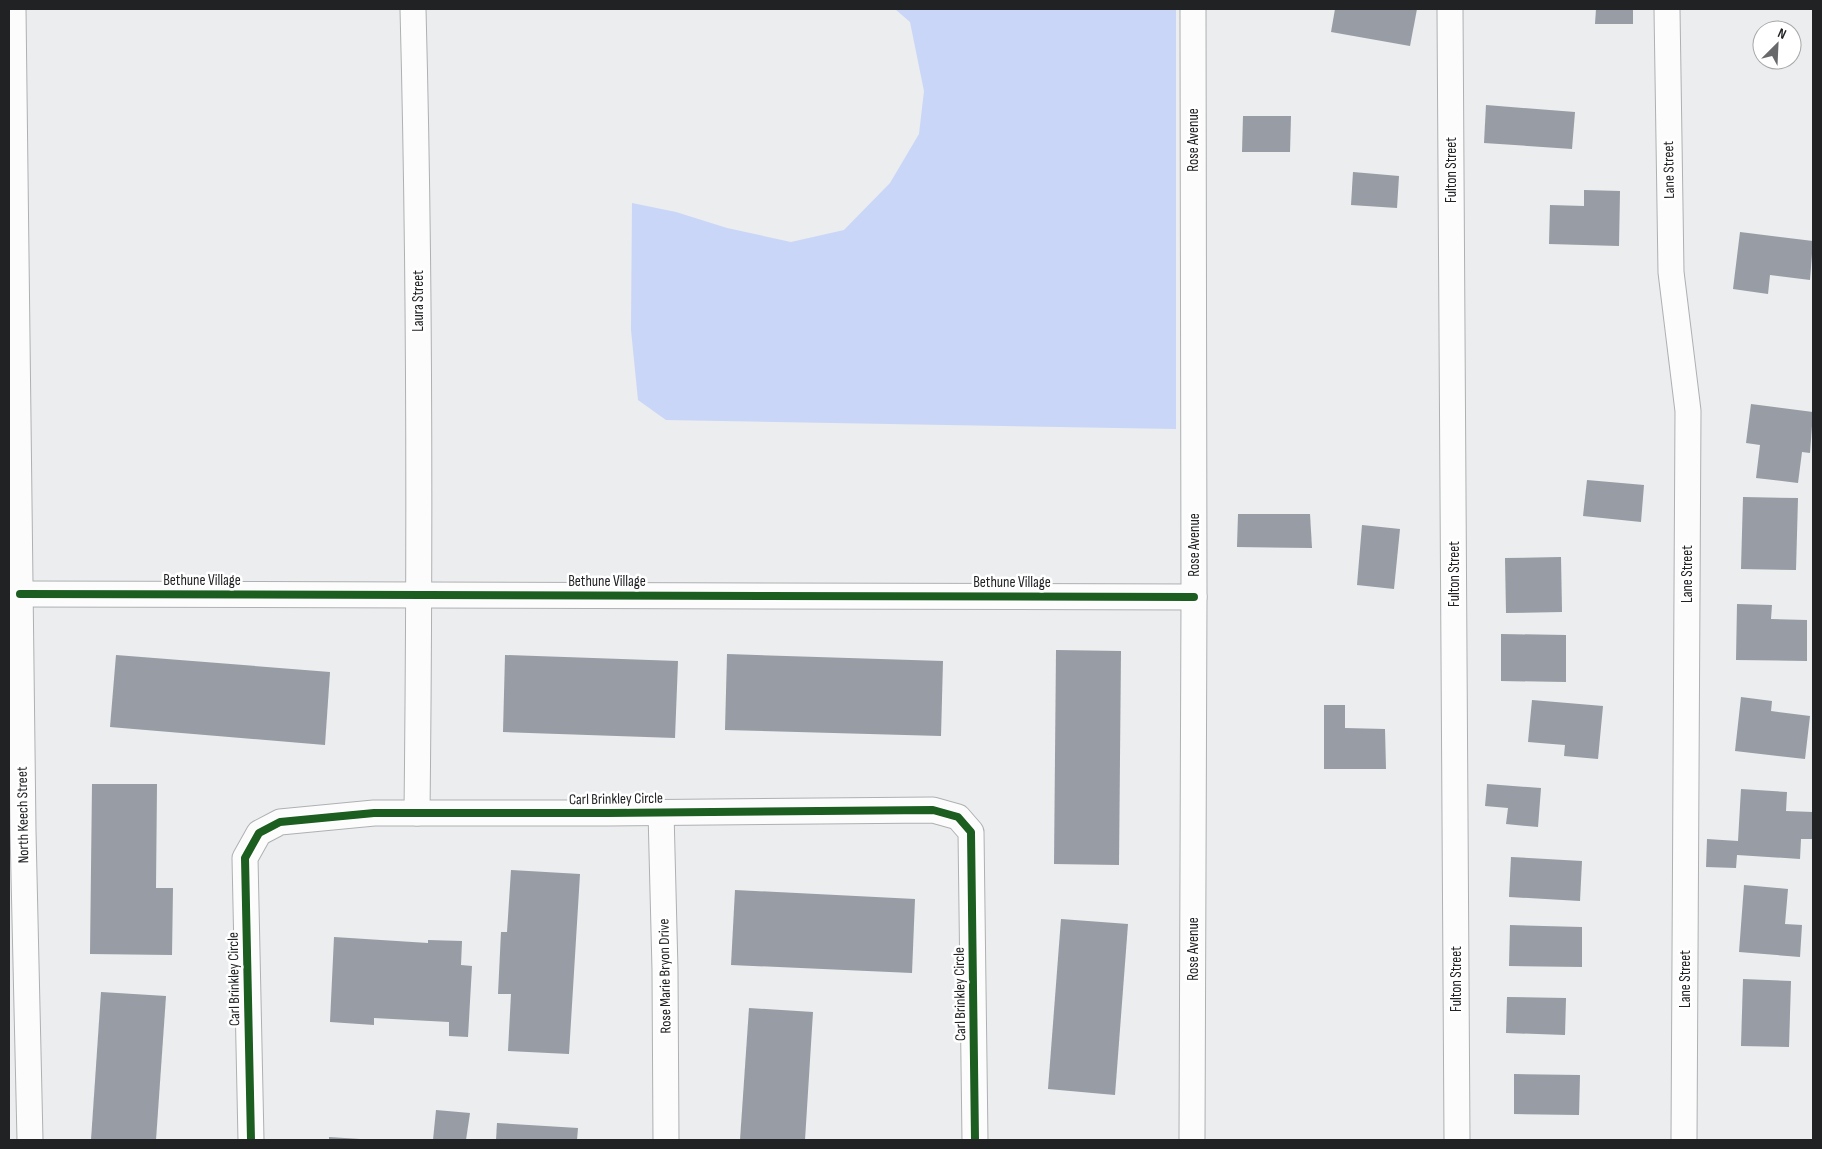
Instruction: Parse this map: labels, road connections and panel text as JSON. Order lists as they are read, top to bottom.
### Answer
{
  "streets": {
    "street": [
      "Rose Avenue",
      "Fulton Street",
      "Lane Street",
      "Laura Street",
      "Bethune Village",
      "Carl Brinkley Circle",
      "North Keech Street",
      "Rose Marie Bryon Drive"
    ]
  },
  "crossings": [
    ["Rose Avenue", "Bethune Village"],
    ["Laura Street", "Bethune Village"],
    ["Bethune Village", "North Keech Street"],
    ["Carl Brinkley Circle", "Rose Marie Bryon Drive"]
  ],
  "north": "top right"
}
